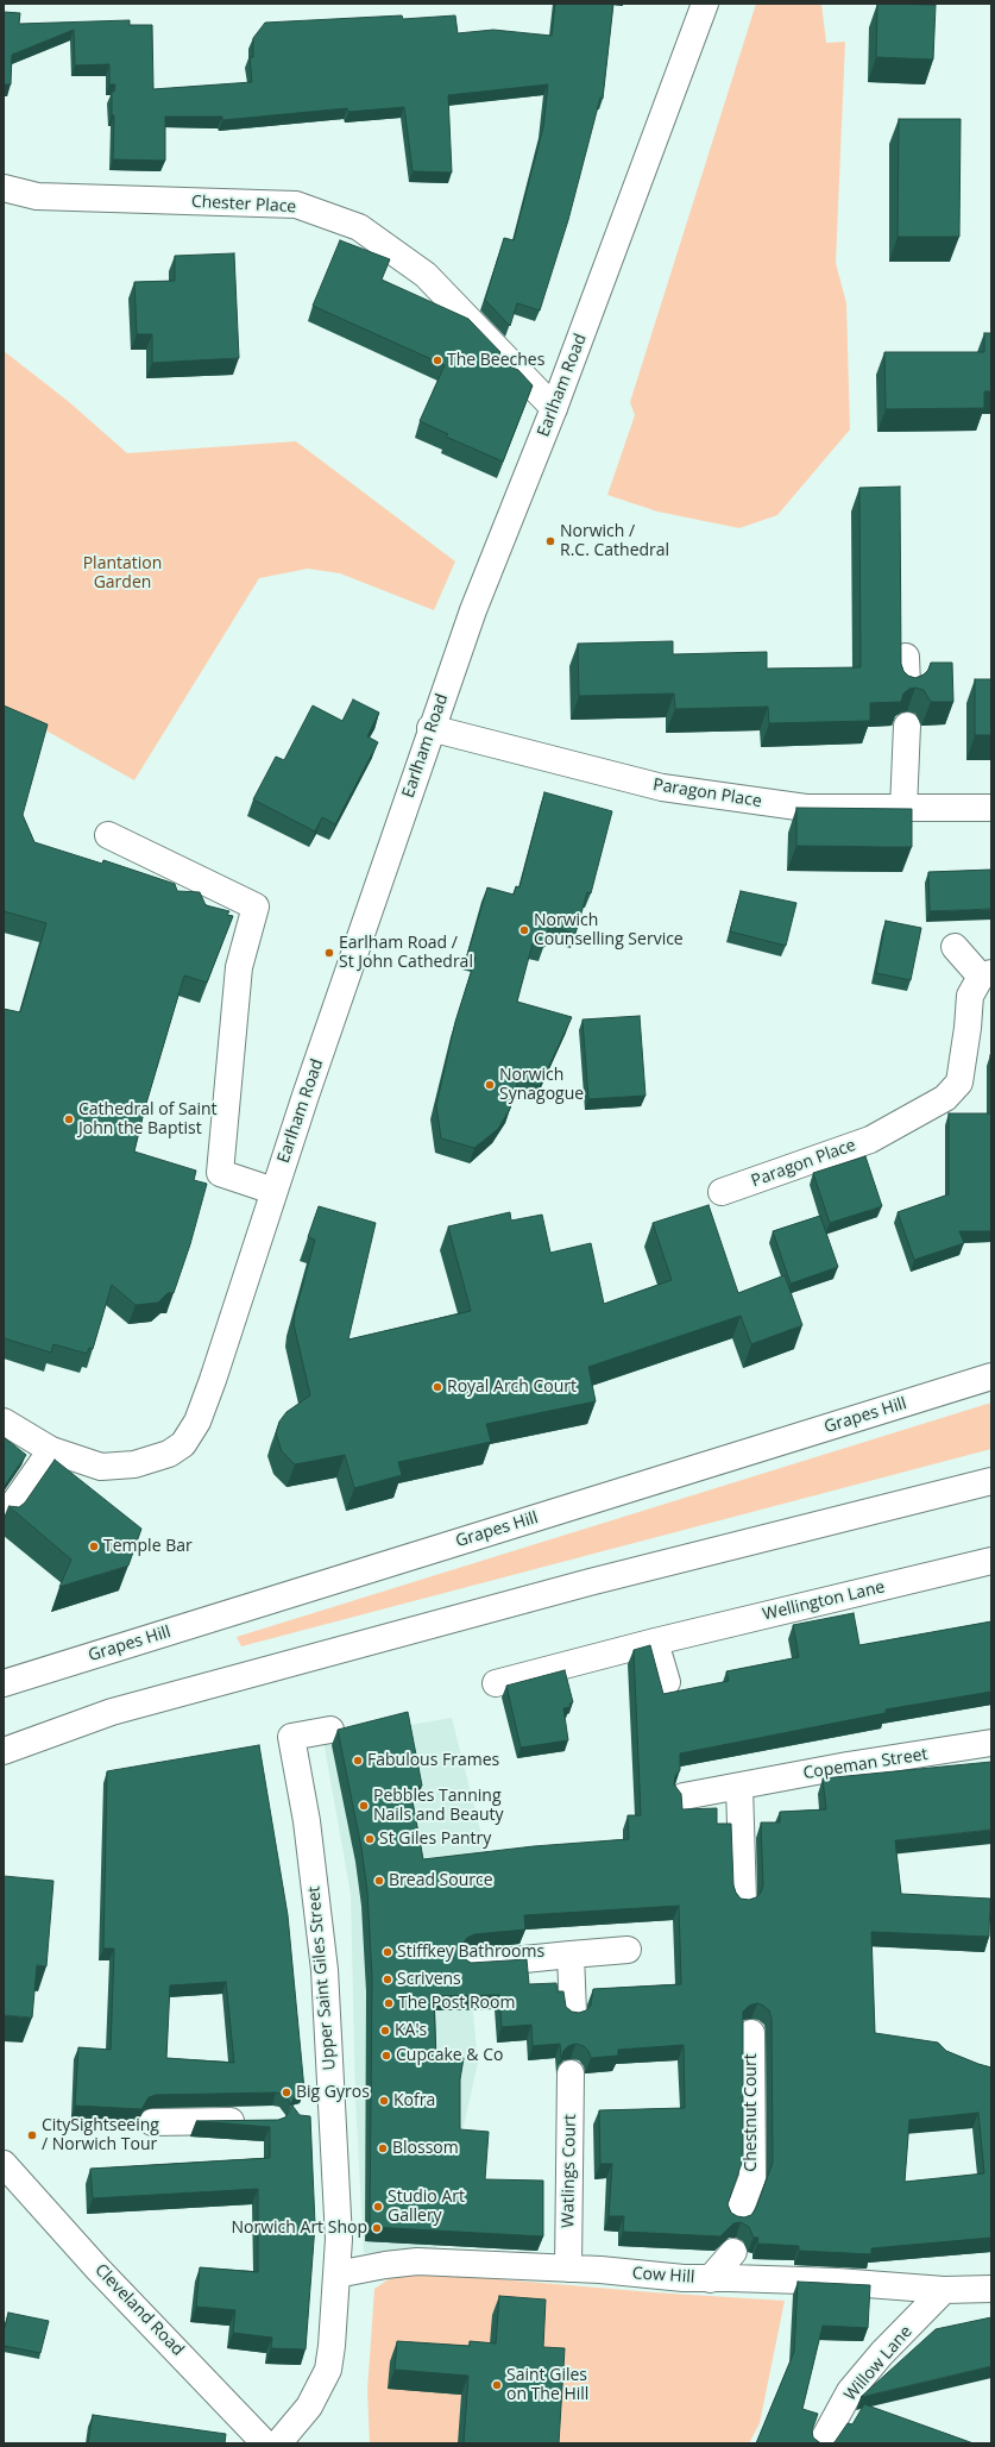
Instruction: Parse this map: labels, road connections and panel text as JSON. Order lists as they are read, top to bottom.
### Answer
{
  "streets": {
    "street": [
      "Chester Place",
      "Earlham Road",
      "Paragon Place",
      "Grapes Hill",
      "Wellington Lane",
      "Copeman Street",
      "Upper Saint Giles Street",
      "Chestnut Court",
      "Watlings Court",
      "Cow Hill",
      "Cleveland Road",
      "Willow Lane"
    ]
  },
  "crossings": [
    ["Chester Place", "Earlham Road"],
    ["Earlham Road", "Paragon Place"],
    ["Upper Saint Giles Street", "Cow Hill"],
    ["Watlings Court", "Cow Hill"],
    ["Cow Hill", "Willow Lane"]
  ],
  "parks": ["Plantation Garden"],
  "places": [
    "The Beeches",
    "Norwich / R.C. Cathedral",
    "Norwich Counselling Service",
    "Earlham Road / St John Cathedral",
    "Norwich Synagogue",
    "Cathedral of Saint John the Baptist",
    "Royal Arch Court",
    "Temple Bar",
    "Fabulous Frames",
    "Pebbles Tanning Nails and Beauty",
    "St Giles Pantry",
    "Bread Source",
    "Stiffkey Bathrooms",
    "Scrivens",
    "The Post Room",
    "KA's",
    "Cupcake & Co",
    "Big Gyros",
    "Kofra",
    "CitySightseeing / Norwich Tour",
    "Blossom",
    "Studio Art Gallery",
    "Norwich Art Shop",
    "Saint Giles on The Hill"
  ]
}
